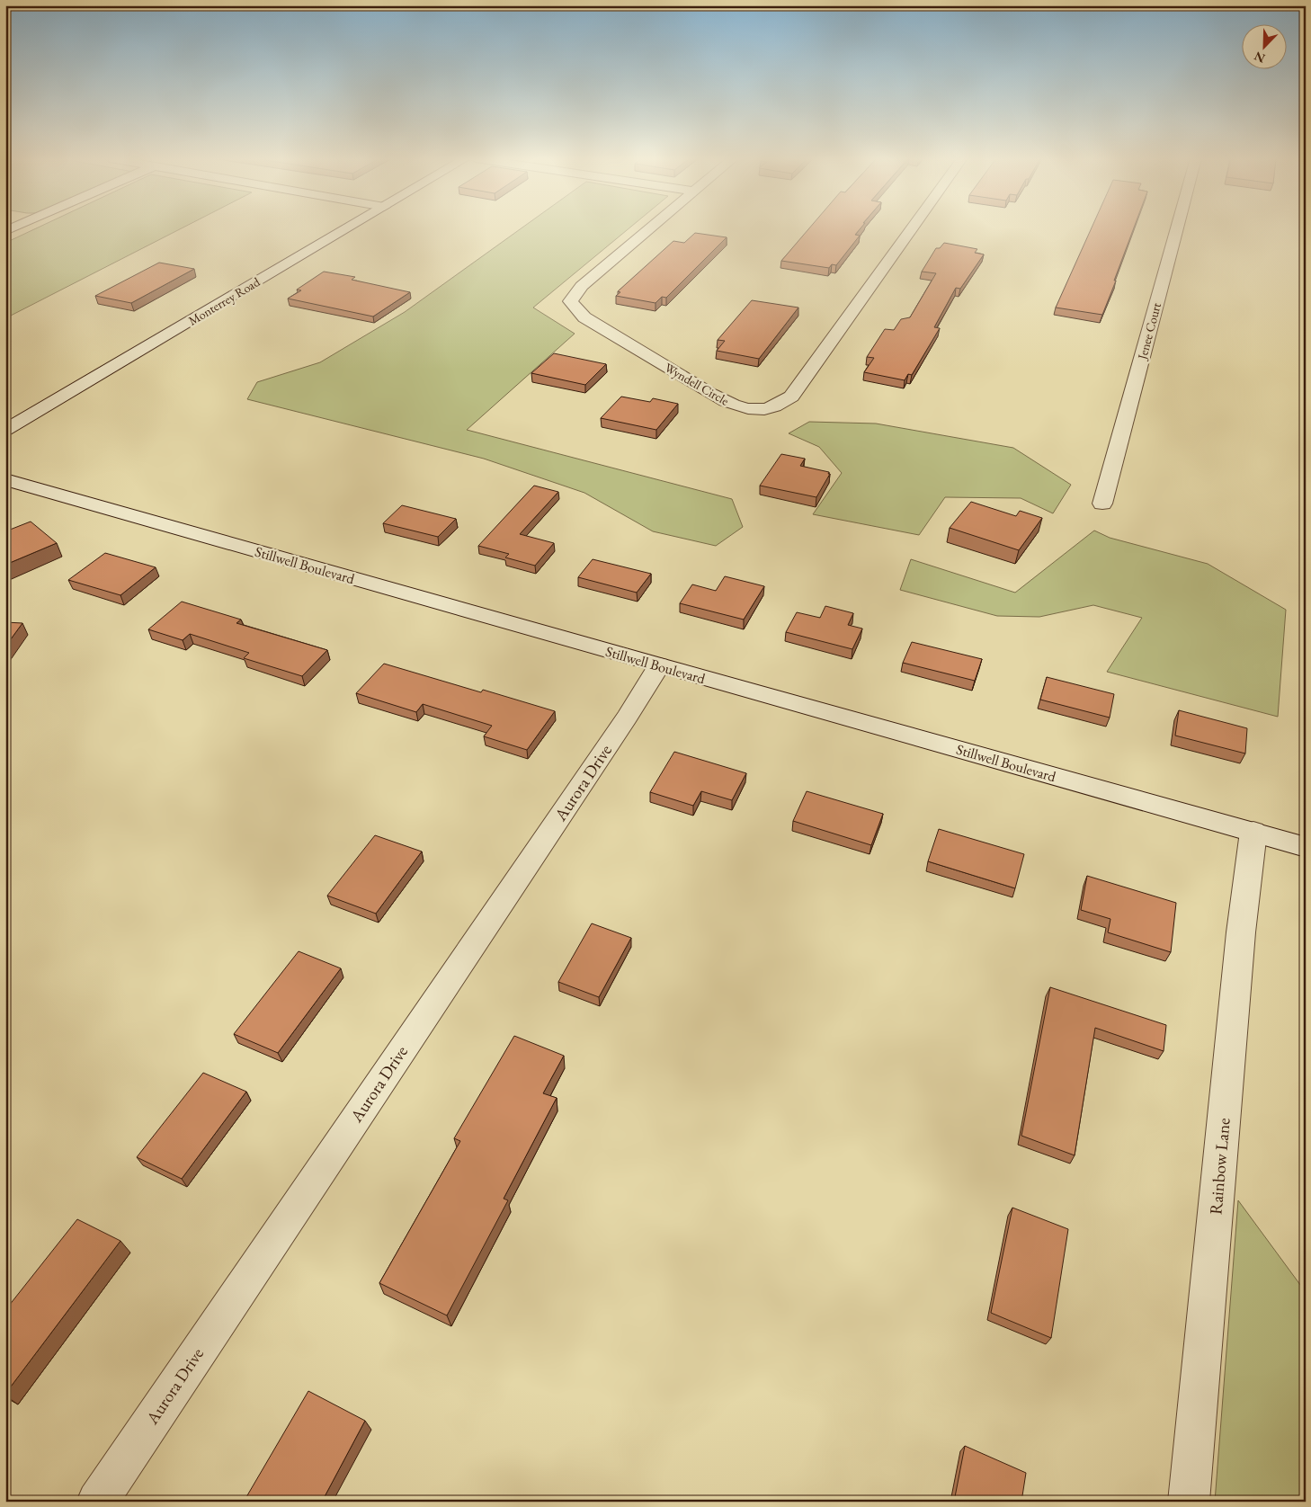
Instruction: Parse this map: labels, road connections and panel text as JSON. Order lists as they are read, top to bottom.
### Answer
{
  "streets": {
    "street": [
      "Monterrey Road",
      "Jenee Court",
      "Wyndell Circle",
      "Stillwell Boulevard",
      "Aurora Drive",
      "Rainbow Lane"
    ]
  },
  "crossings": [
    ["Stillwell Boulevard", "Aurora Drive"],
    ["Stillwell Boulevard", "Rainbow Lane"]
  ],
  "north": "bottom left"
}
